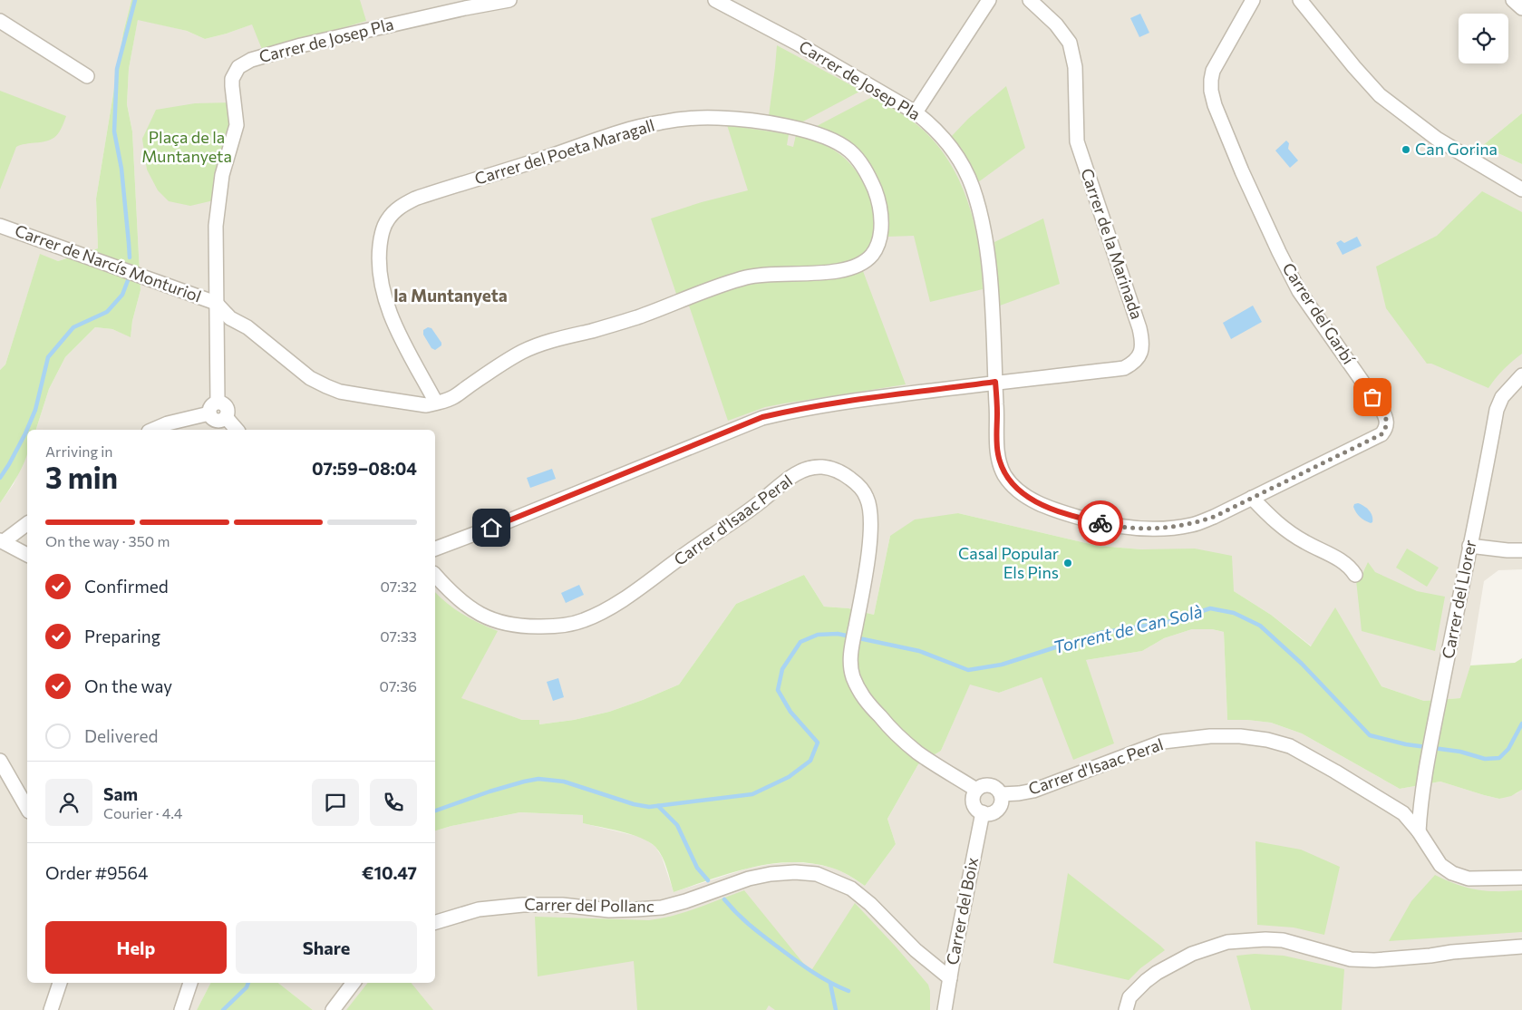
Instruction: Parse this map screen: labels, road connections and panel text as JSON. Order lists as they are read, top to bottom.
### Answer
{
  "streets": {
    "street": [
      "Carrer de Josep Pla",
      "Carrer del Poeta Maragall",
      "Carrer de la Marinada",
      "Carrer de Narcís Monturiol",
      "Carrer del Garbí",
      "Carrer d'Isaac Peral",
      "Carrer del Llorer",
      "Carrer del Pollanc",
      "Carrer del Boix"
    ]
  },
  "crossings": [
    ["Carrer de Josep Pla", "Carrer del Poeta Maragall"],
    ["Carrer de Josep Pla", "Carrer de la Marinada"],
    ["Carrer de Josep Pla", "Carrer de Narcís Monturiol"],
    ["Carrer de Josep Pla", "Carrer del Garbí"],
    ["Carrer del Poeta Maragall", "Carrer de Narcís Monturiol"],
    ["Carrer de la Marinada", "Carrer del Garbí"],
    ["Carrer d'Isaac Peral", "Carrer del Llorer"],
    ["Carrer d'Isaac Peral", "Carrer del Boix"],
    ["Carrer del Pollanc", "Carrer del Boix"]
  ],
  "districts": ["la Muntanyeta"],
  "water": ["Torrent de Can Solà"],
  "parks": ["Plaça de la Muntanyeta"],
  "places": ["Can Gorina", "Casal Popular Els Pins"],
  "page": {
    "heading": ["3 min", "Arriving in", "07:59–08:04"],
    "panel": [
      "Sam",
      "Courier · 4.4",
      "Order #9564",
      "€10.47"
    ],
    "bar": "On the way · 350 m",
    "list": [
      ["Confirmed", "07:32"],
      ["Preparing", "07:33"],
      ["On the way", "07:36"],
      "Delivered"
    ],
    "buttons": ["Help", "Share"]
  }
}
